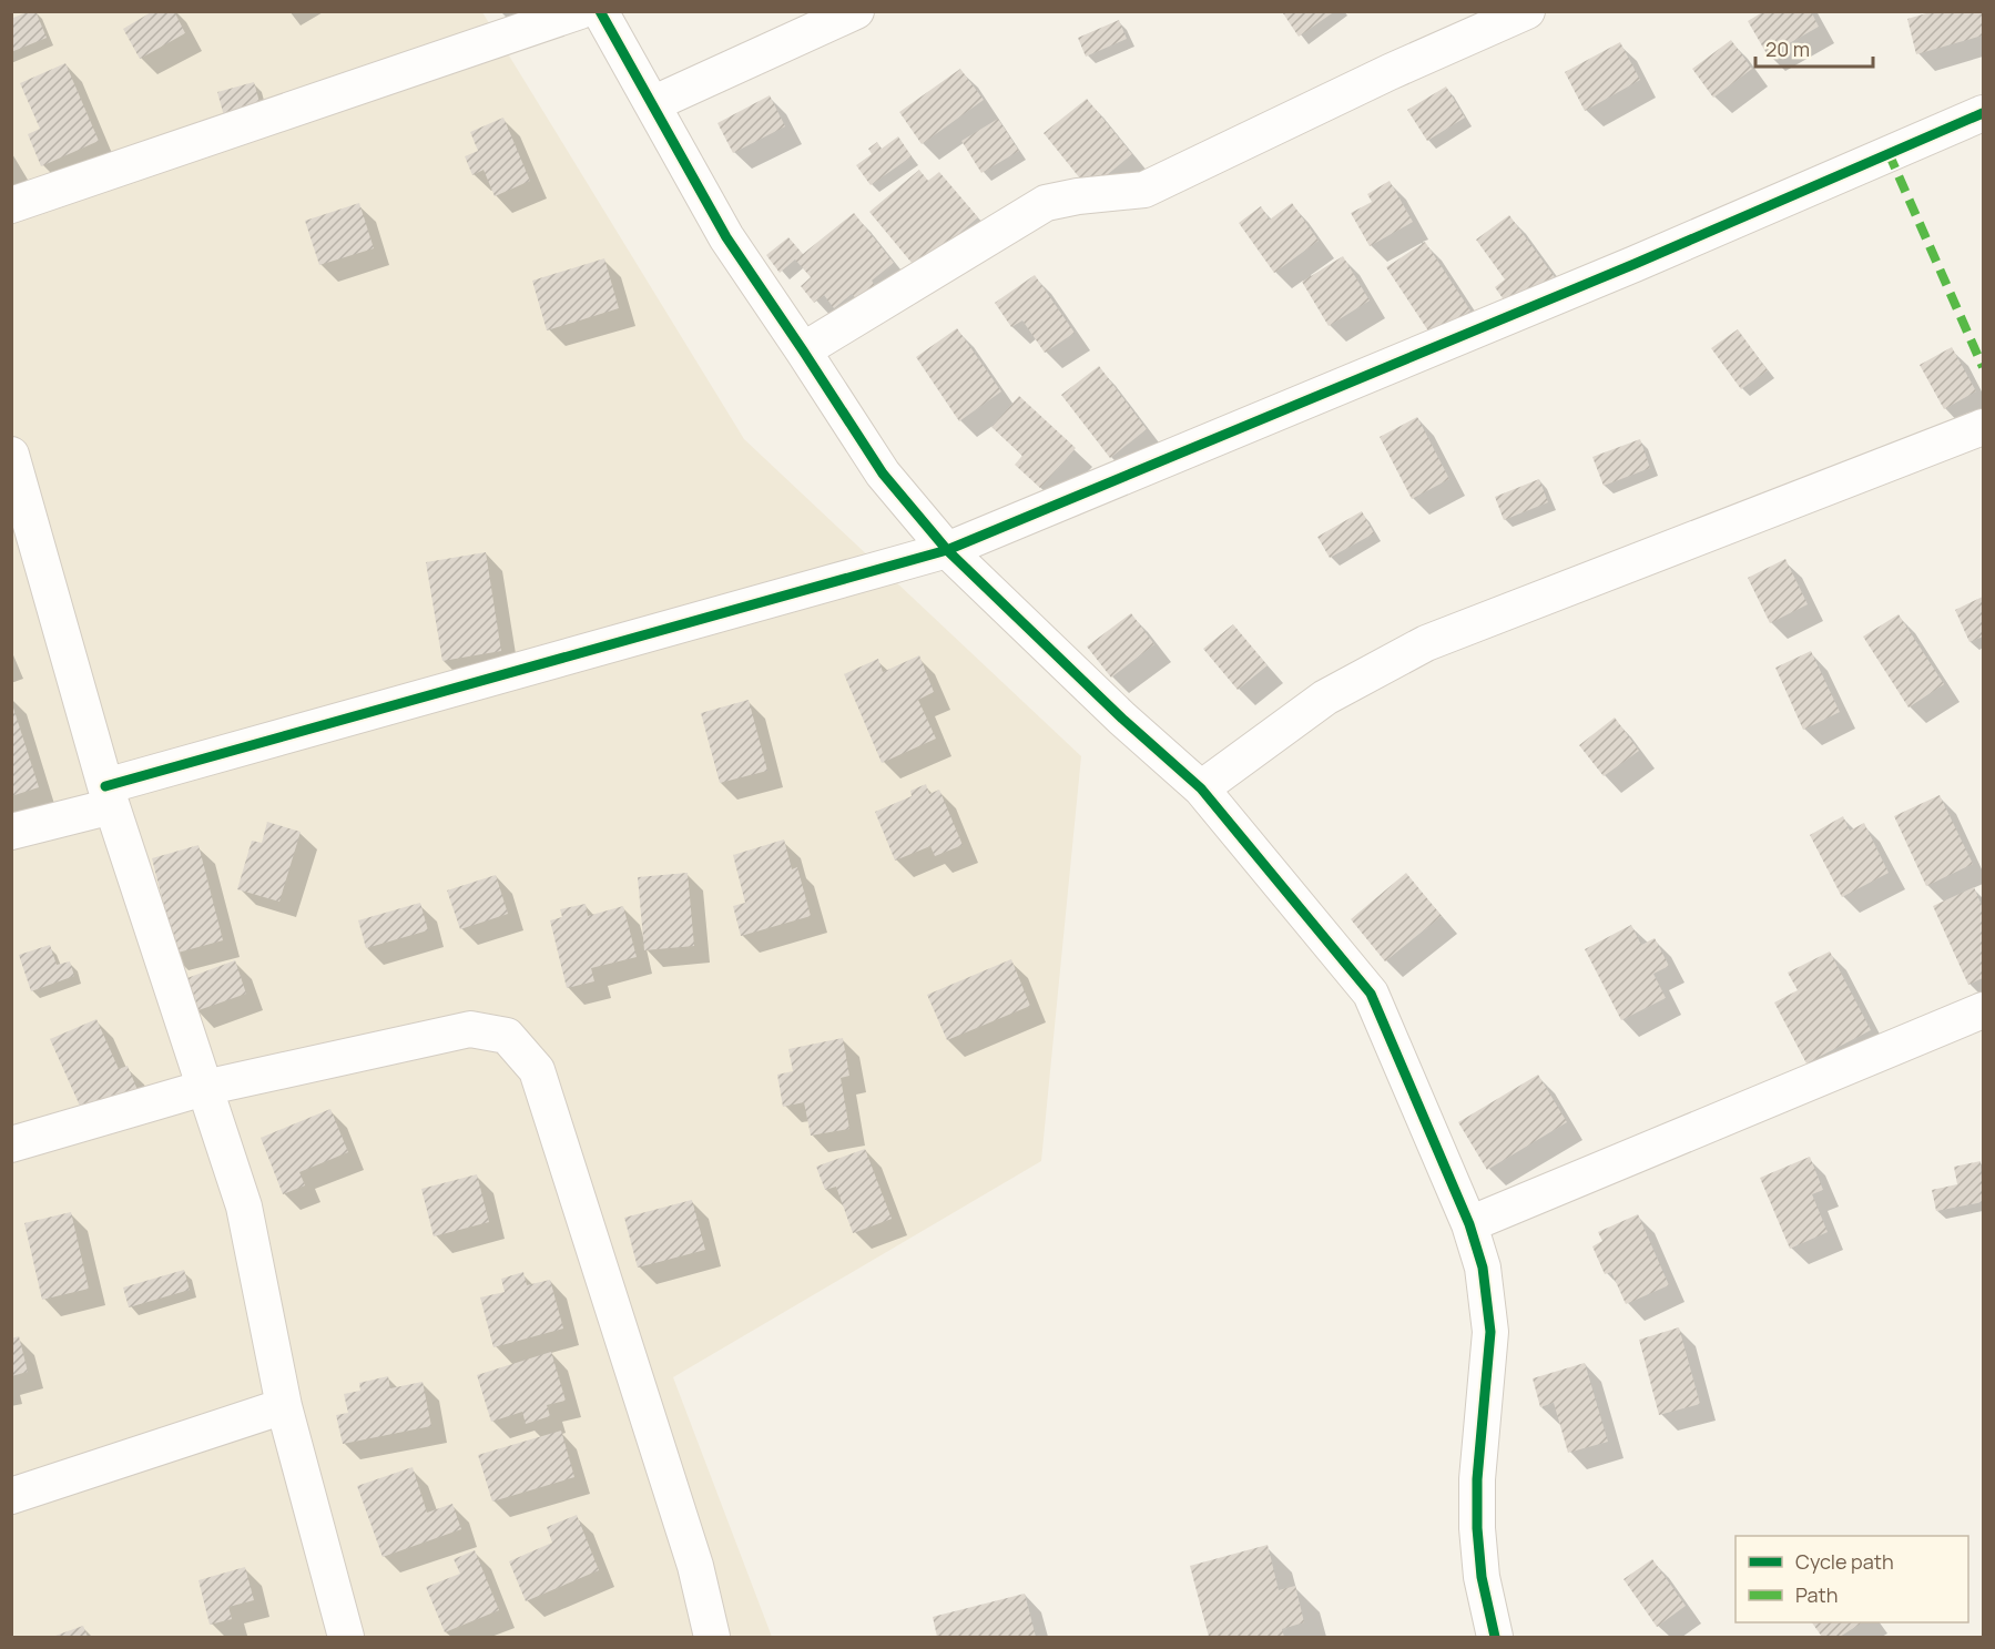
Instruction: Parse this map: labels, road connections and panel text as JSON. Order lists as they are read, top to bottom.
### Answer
{
  "legend": ["Cycle path", "Path"],
  "scale_bar": "20 m"
}
